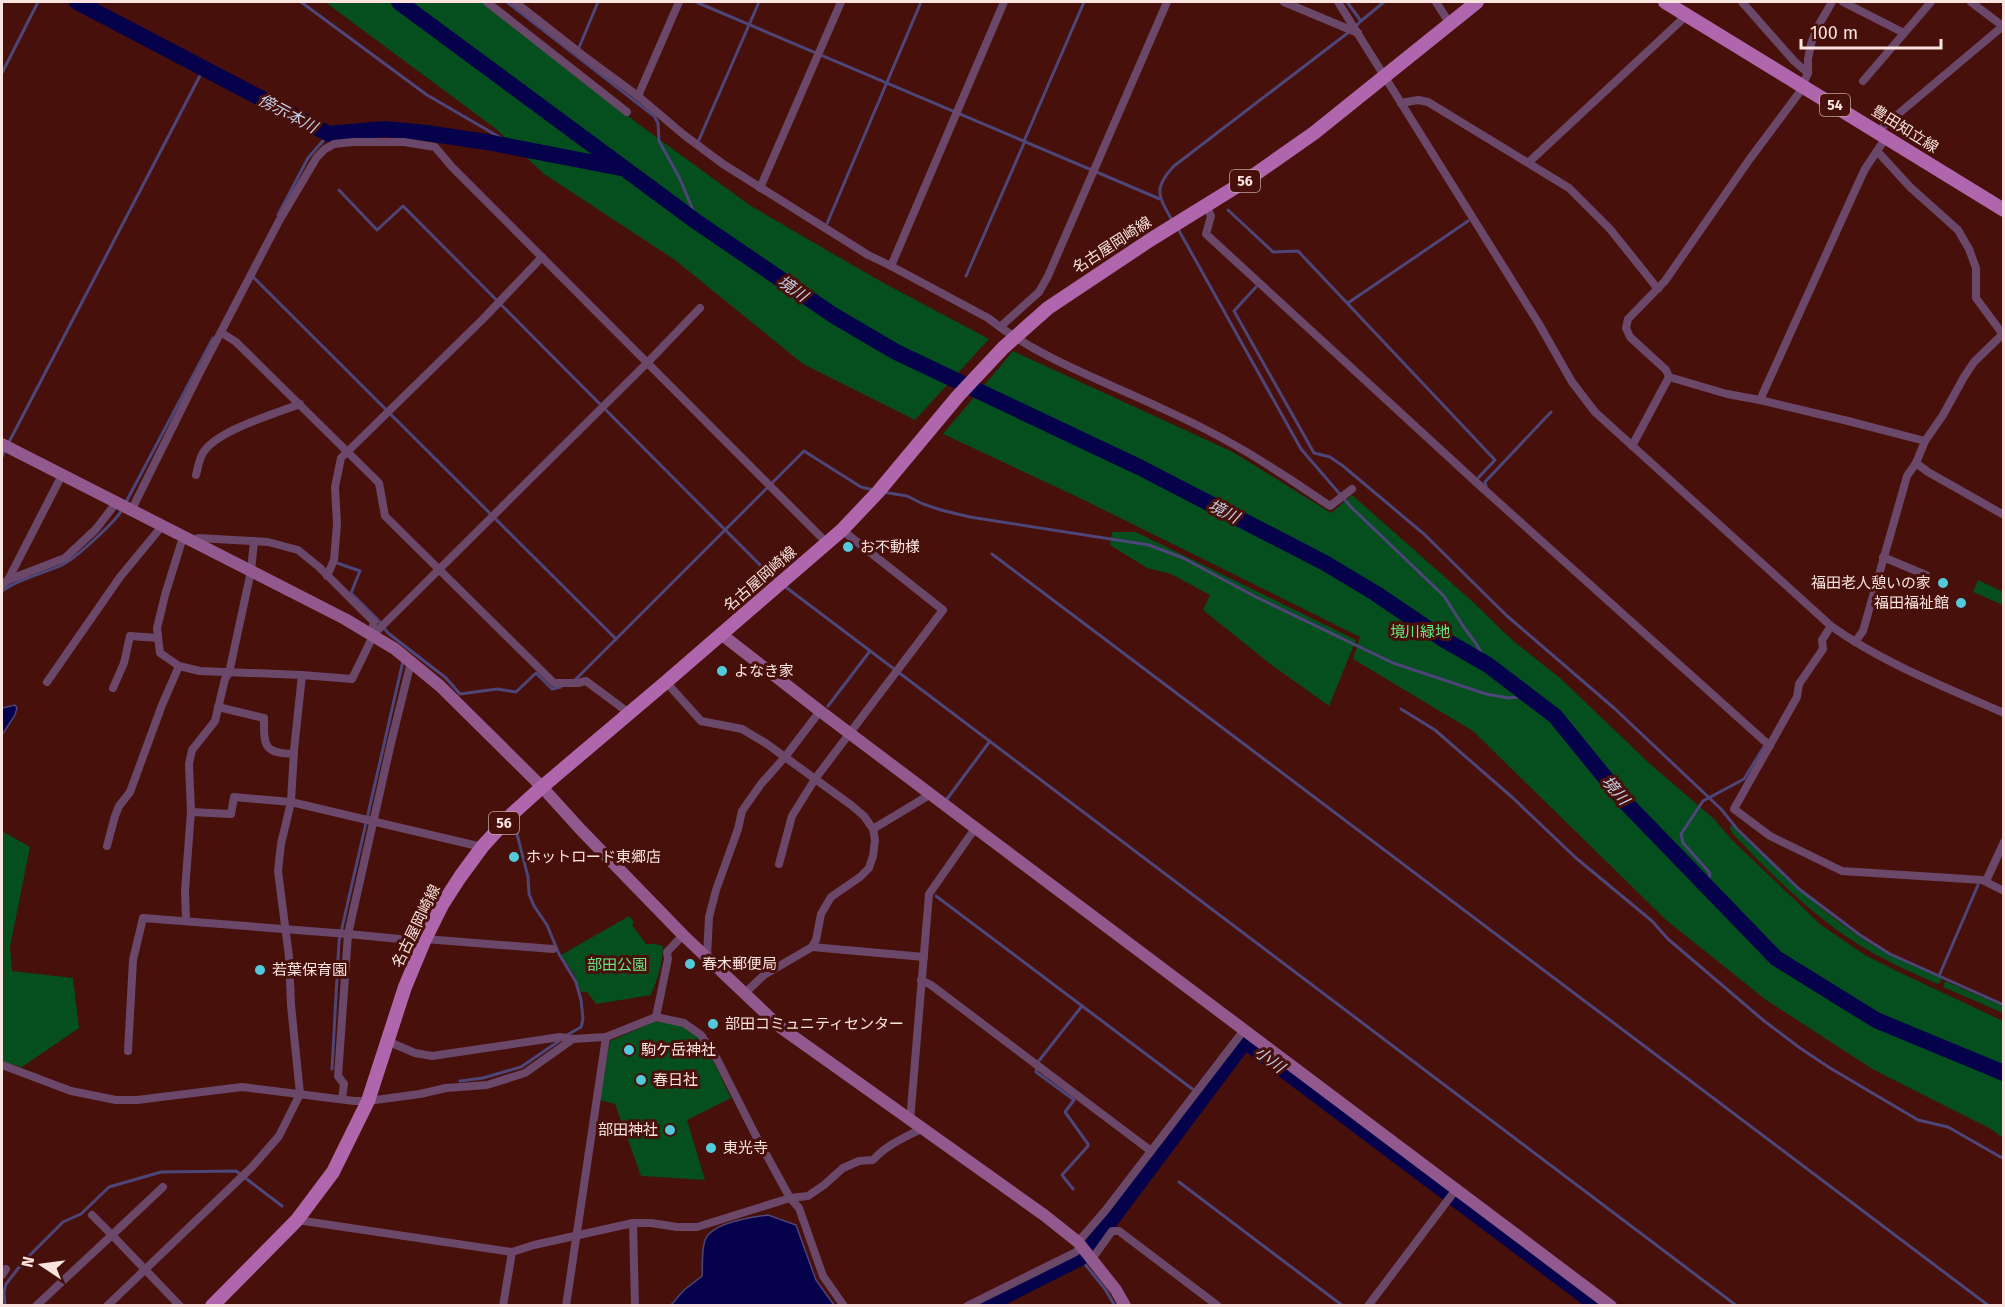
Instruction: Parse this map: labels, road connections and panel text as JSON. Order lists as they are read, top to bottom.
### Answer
{
  "streets": {
    "main road": [
      "54",
      "豊田知立線",
      "56",
      "名古屋岡崎線"
    ]
  },
  "water": ["傍示本川", "境川", "小川"],
  "parks": ["境川緑地", "部田公園"],
  "places": [
    "お不動様",
    "福田老人憩いの家",
    "福田福祉館",
    "よなき家",
    "ホットロード東郷店",
    "春木郵便局",
    "若葉保育園",
    "部田コミュニティセンター",
    "駒ケ岳神社",
    "春日社",
    "部田神社",
    "東光寺"
  ],
  "scale_bar": "100 m",
  "north": "left"
}
